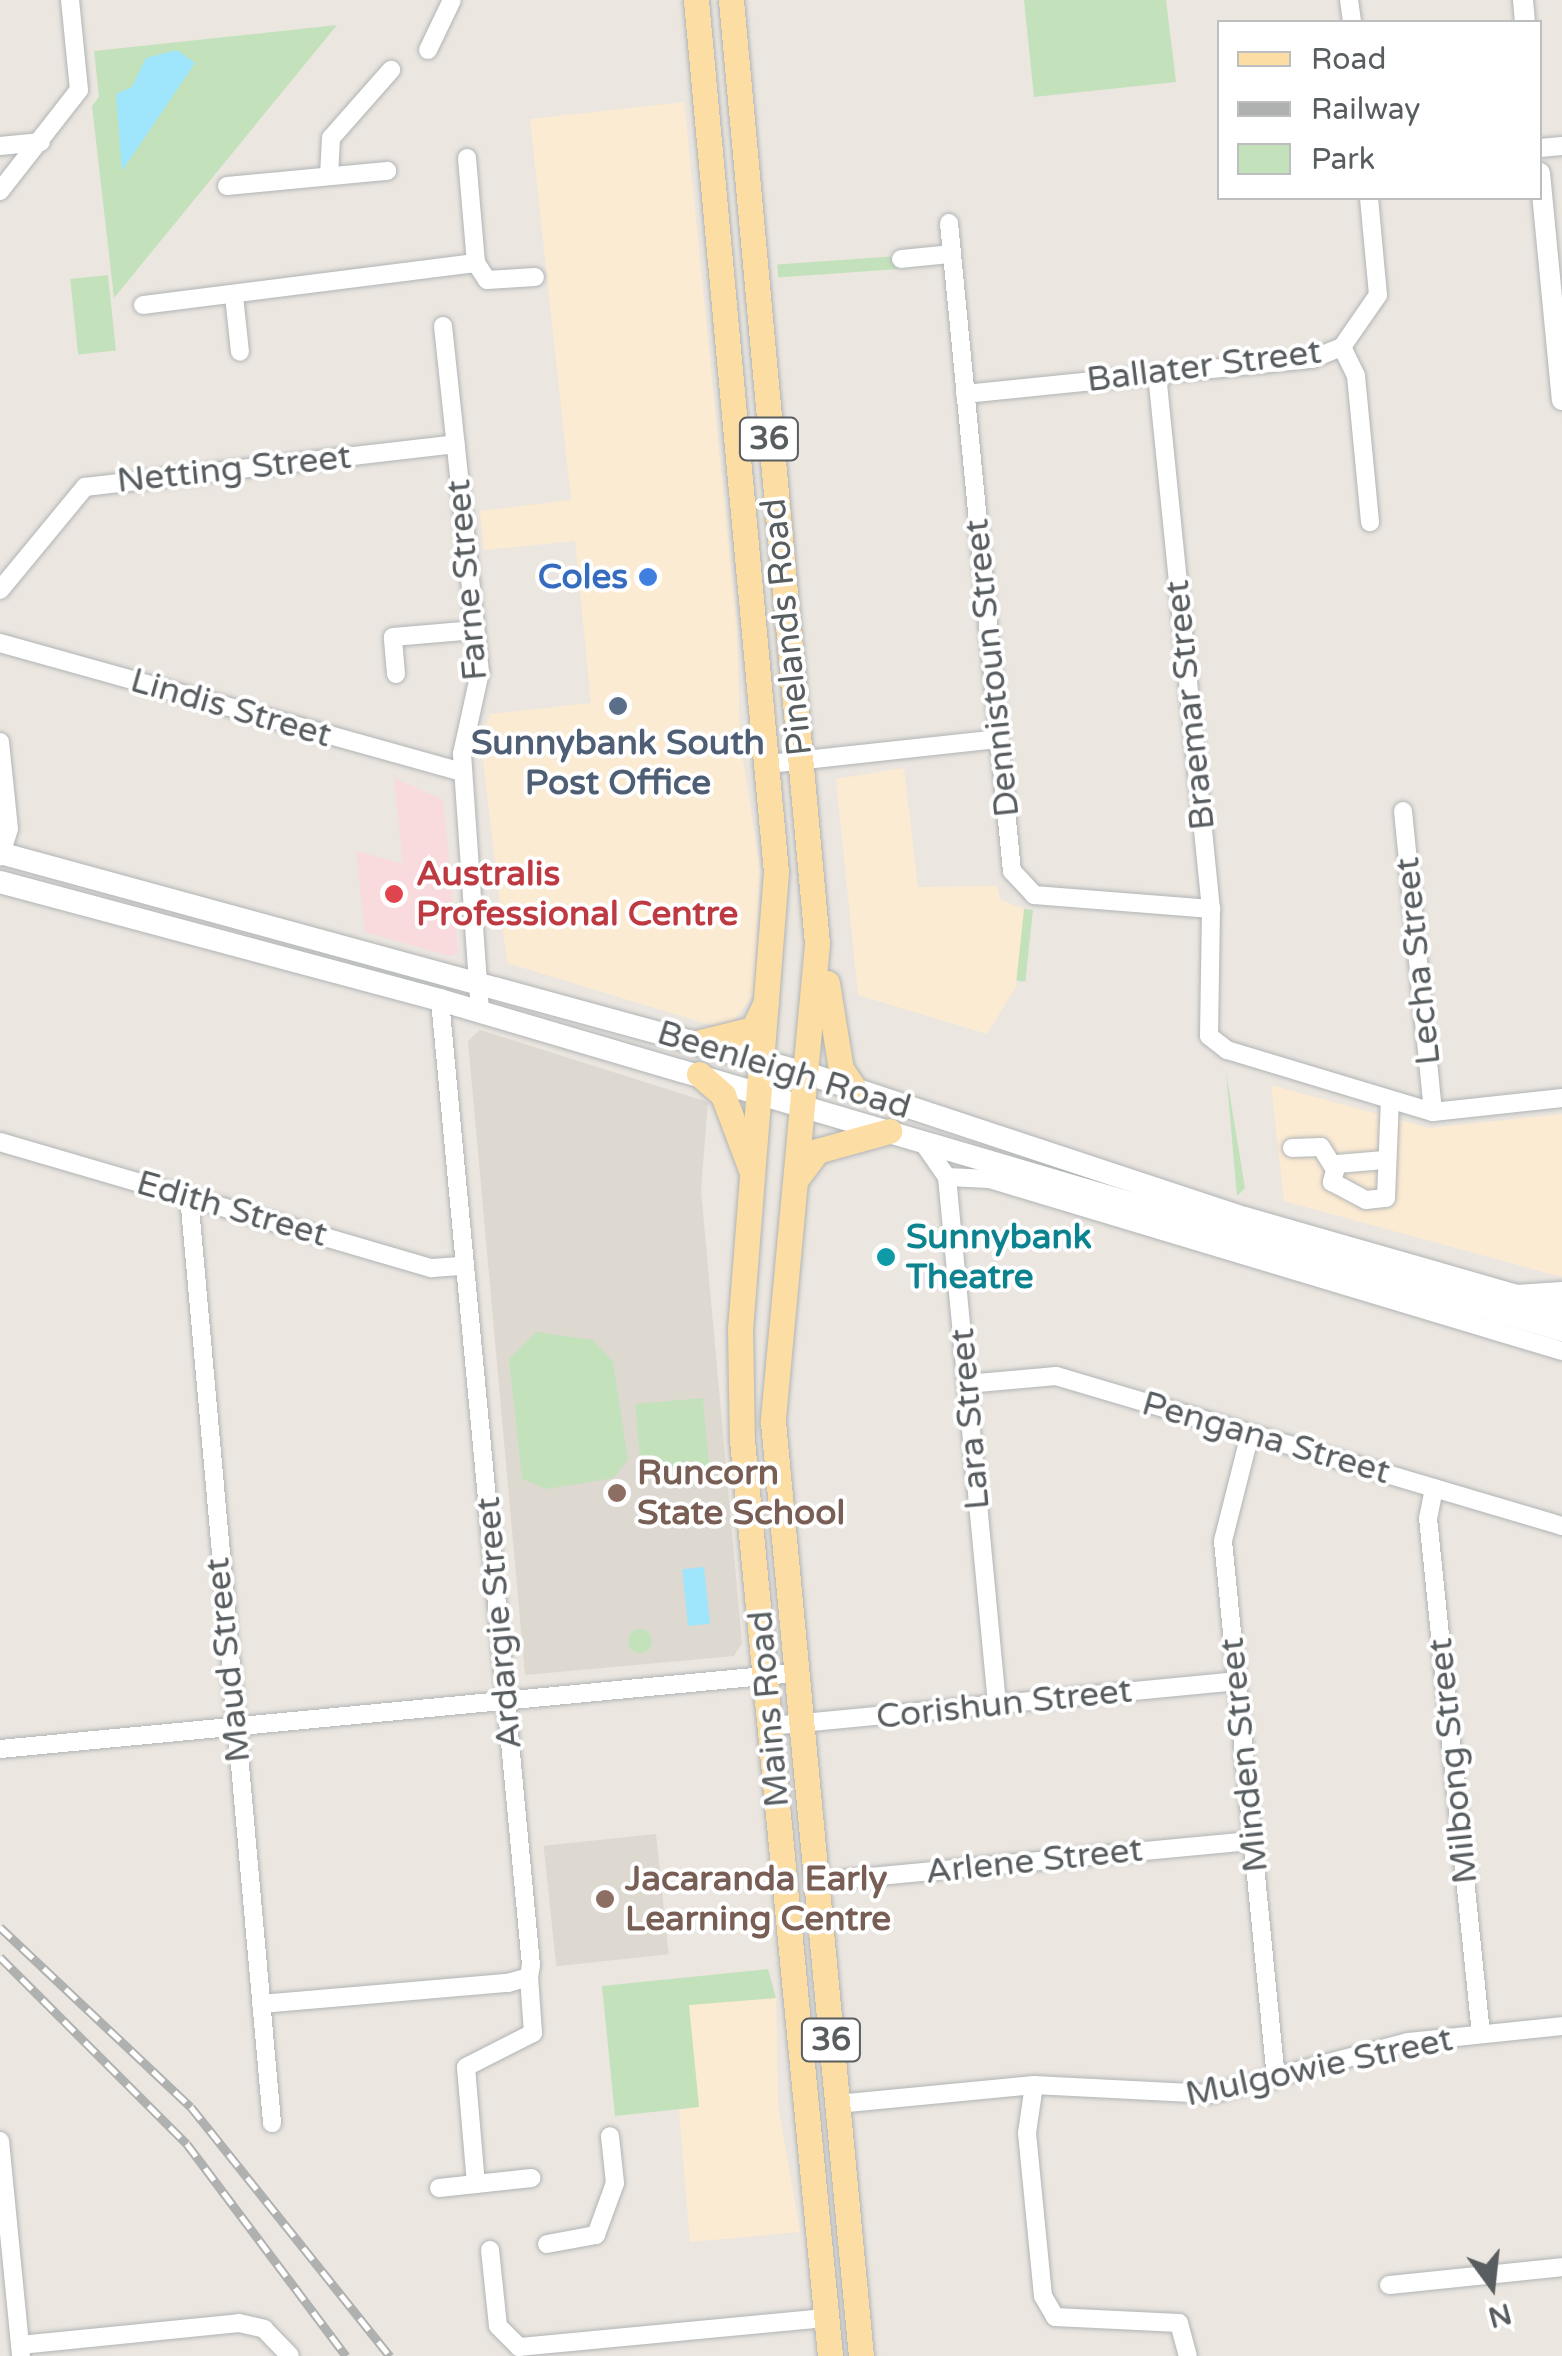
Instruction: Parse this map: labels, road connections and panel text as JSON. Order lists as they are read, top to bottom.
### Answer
{
  "streets": {
    "main road": [
      "36",
      "Pinelands Road",
      "Beenleigh Road",
      "Mains Road"
    ],
    "street": [
      "Ballater Street",
      "Netting Street",
      "Farne Street",
      "Dennistoun Street",
      "Braemar Street",
      "Lindis Street",
      "Lecha Street",
      "Edith Street",
      "Lara Street",
      "Pengana Street",
      "Ardargie Street",
      "Maud Street",
      "Corishun Street",
      "Minden Street",
      "Milbong Street",
      "Arlene Street",
      "Mulgowie Street"
    ]
  },
  "crossings": [
    ["Ballater Street", "Dennistoun Street"],
    ["Ballater Street", "Braemar Street"],
    ["Netting Street", "Farne Street"],
    ["Farne Street", "Lindis Street"],
    ["Farne Street", "Beenleigh Road"],
    ["Pinelands Road", "Beenleigh Road"],
    ["Pinelands Road", "Mains Road"],
    ["Dennistoun Street", "Braemar Street"],
    ["Beenleigh Road", "Lara Street"],
    ["Beenleigh Road", "Ardargie Street"],
    ["Beenleigh Road", "Mains Road"],
    ["Edith Street", "Ardargie Street"],
    ["Edith Street", "Maud Street"],
    ["Lara Street", "Pengana Street"],
    ["Lara Street", "Corishun Street"],
    ["Pengana Street", "Minden Street"],
    ["Pengana Street", "Milbong Street"],
    ["Corishun Street", "Mains Road"],
    ["Corishun Street", "Minden Street"],
    ["Mains Road", "Arlene Street"],
    ["Mains Road", "Mulgowie Street"],
    ["Minden Street", "Arlene Street"],
    ["Minden Street", "Mulgowie Street"],
    ["Milbong Street", "Mulgowie Street"]
  ],
  "places": [
    "Coles",
    "Sunnybank South Post Office",
    "Australis Professional Centre",
    "Sunnybank Theatre",
    "Runcorn State School",
    "Jacaranda Early Learning Centre"
  ],
  "legend": ["Road", "Railway", "Park"],
  "north": "bottom"
}
